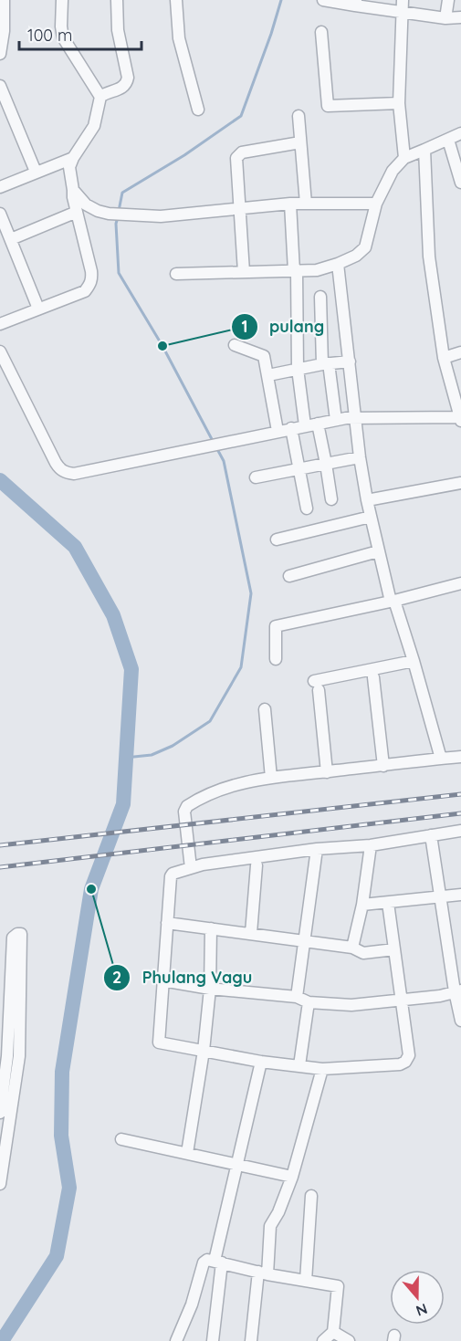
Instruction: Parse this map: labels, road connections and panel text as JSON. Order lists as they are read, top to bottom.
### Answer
{
  "places": ["pulang", "Phulang Vagu"],
  "scale_bar": "100 m",
  "north": "bottom"
}
